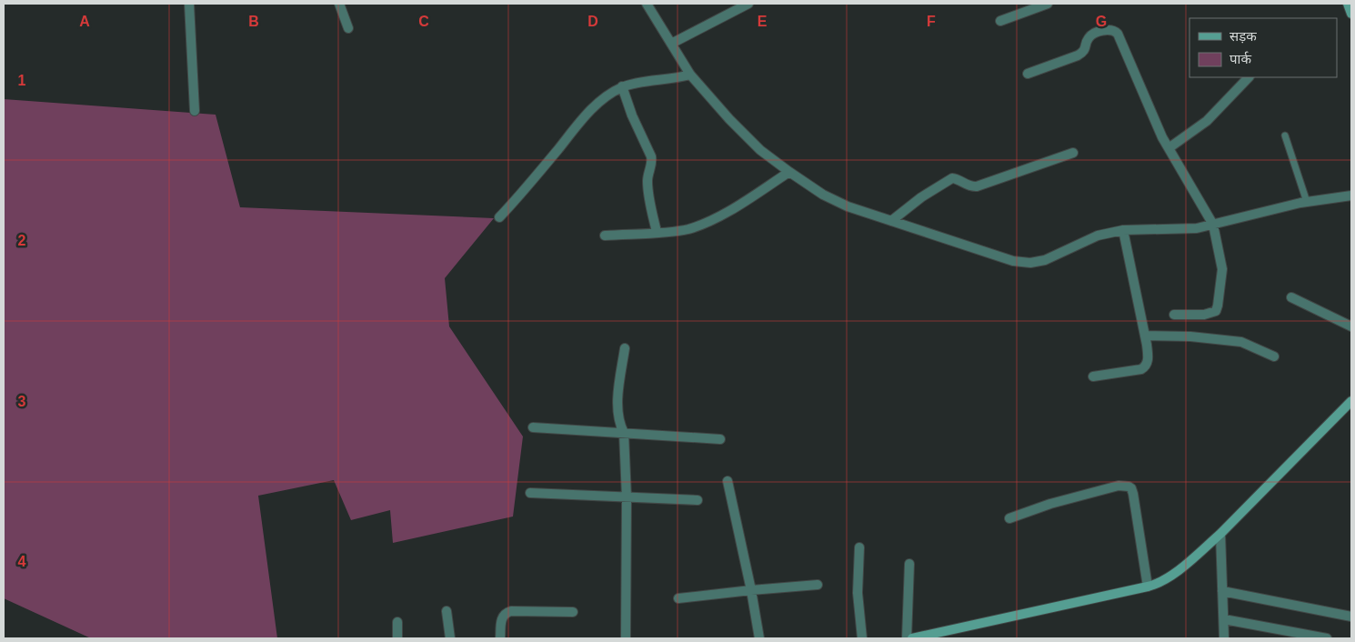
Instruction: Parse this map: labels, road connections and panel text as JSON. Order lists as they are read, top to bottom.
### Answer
{
  "legend": ["सड़क", "पार्क"],
  "grid": {
    "columns": [
      "A",
      "B",
      "C",
      "D",
      "E",
      "F",
      "G"
    ],
    "rows": [
      "1",
      "2",
      "3",
      "4"
    ]
  }
}
